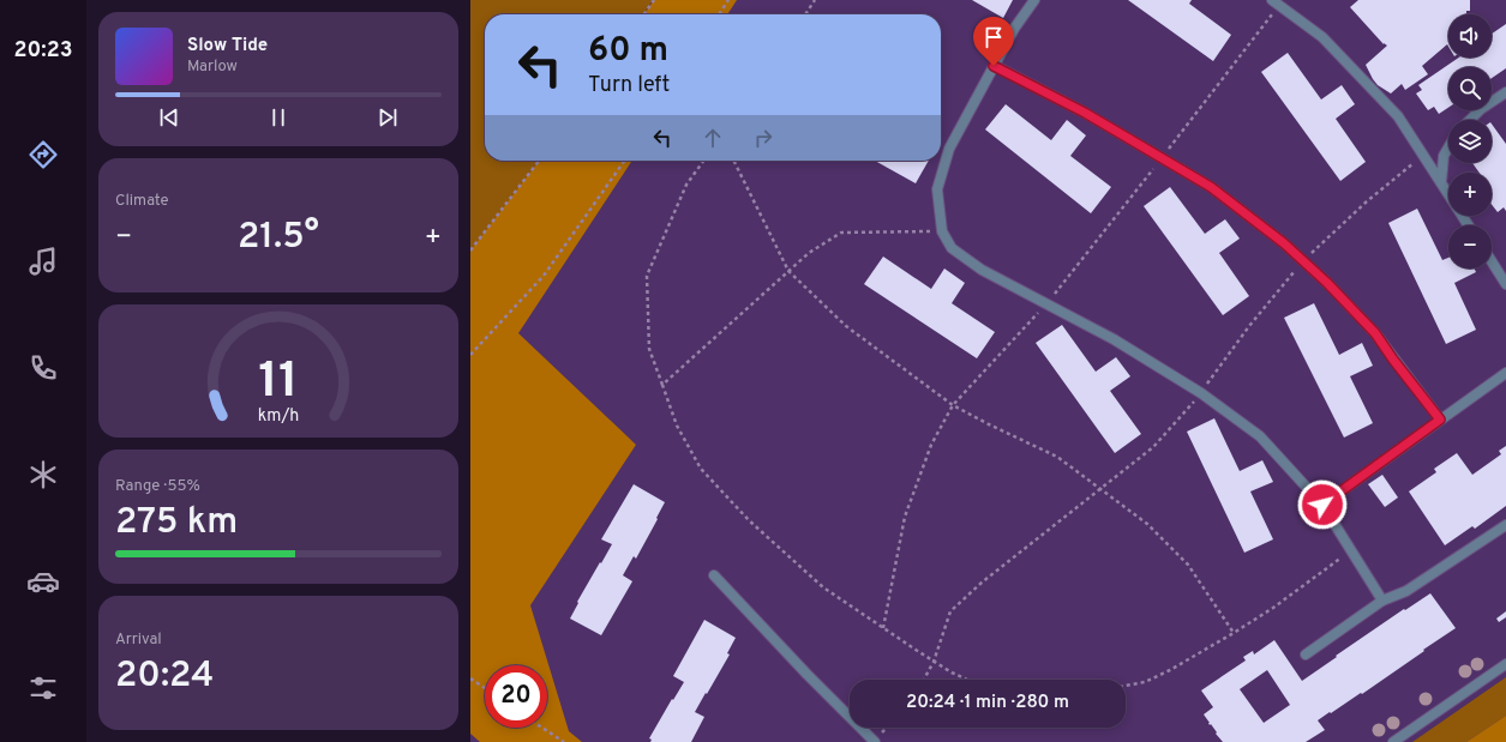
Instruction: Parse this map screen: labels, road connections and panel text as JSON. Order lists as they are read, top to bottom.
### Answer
{
  "page": {
    "tabs": "20:23",
    "map_buttons": ["+", "−"],
    "turn": ["60 m", "Turn left"],
    "song": ["Slow Tide", "Marlow"],
    "tile": [
      "Climate",
      ["Range · 55%", "275 km"],
      ["Arrival", "20:24"]
    ],
    "heat": ["−", "21.5°", "+"],
    "limit": "20",
    "trip": "20:24 · 1 min · 280 m",
    "gauge": ["11", "km/h"]
  }
}
